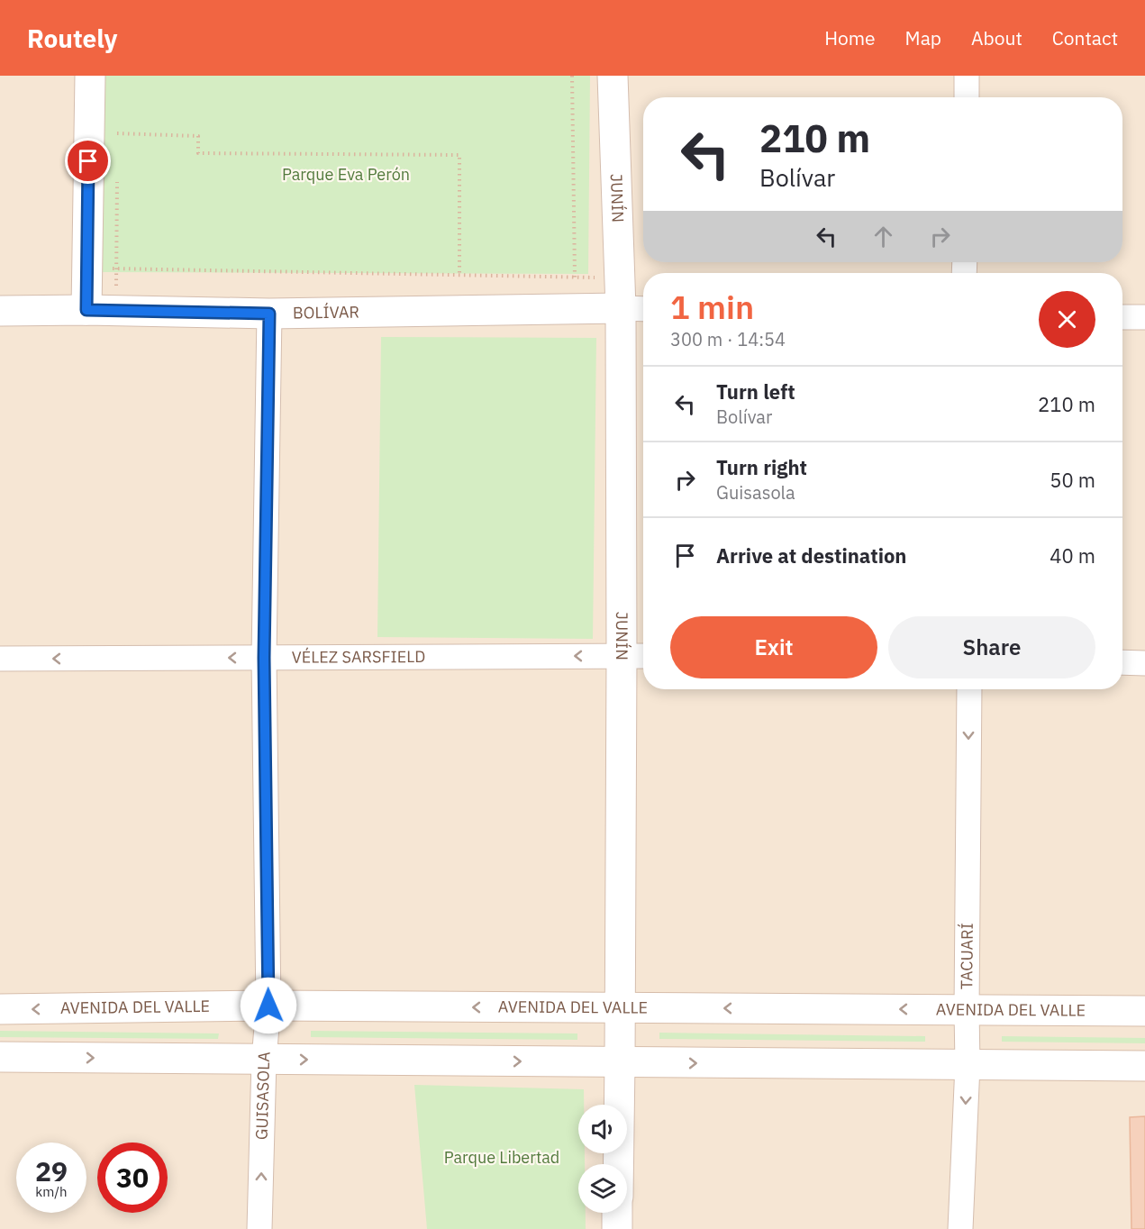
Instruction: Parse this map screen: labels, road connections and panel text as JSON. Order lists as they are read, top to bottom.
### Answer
{
  "streets": {
    "main road": ["JUNÍN", "BOLÍVAR", "AVENIDA DEL VALLE"],
    "street": ["VÉLEZ SARSFIELD", "TACUARÍ", "GUISASOLA"]
  },
  "crossings": [
    ["JUNÍN", "BOLÍVAR"],
    ["JUNÍN", "VÉLEZ SARSFIELD"],
    ["JUNÍN", "AVENIDA DEL VALLE"],
    ["BOLÍVAR", "GUISASOLA"],
    ["VÉLEZ SARSFIELD", "GUISASOLA"],
    ["TACUARÍ", "AVENIDA DEL VALLE"],
    ["AVENIDA DEL VALLE", "GUISASOLA"]
  ],
  "one_way": ["VÉLEZ SARSFIELD", "TACUARÍ"],
  "parks": ["Parque Eva Perón", "Parque Libertad"],
  "page": {
    "header": "Routely",
    "nav": [
      "Home",
      "Map",
      "About",
      "Contact"
    ],
    "turn": ["210 m", "Bolívar"],
    "heading": ["1 min", "300 m · 14:54"],
    "list": [
      {
        "name": "Turn left",
        "note": "Bolívar",
        "value": "210 m"
      },
      {
        "name": "Turn right",
        "note": "Guisasola",
        "value": "50 m"
      },
      {
        "name": "Arrive at destination",
        "value": "40 m"
      }
    ],
    "buttons": ["Exit", "Share"],
    "speed": "29 km/h",
    "limit": "30"
  }
}
